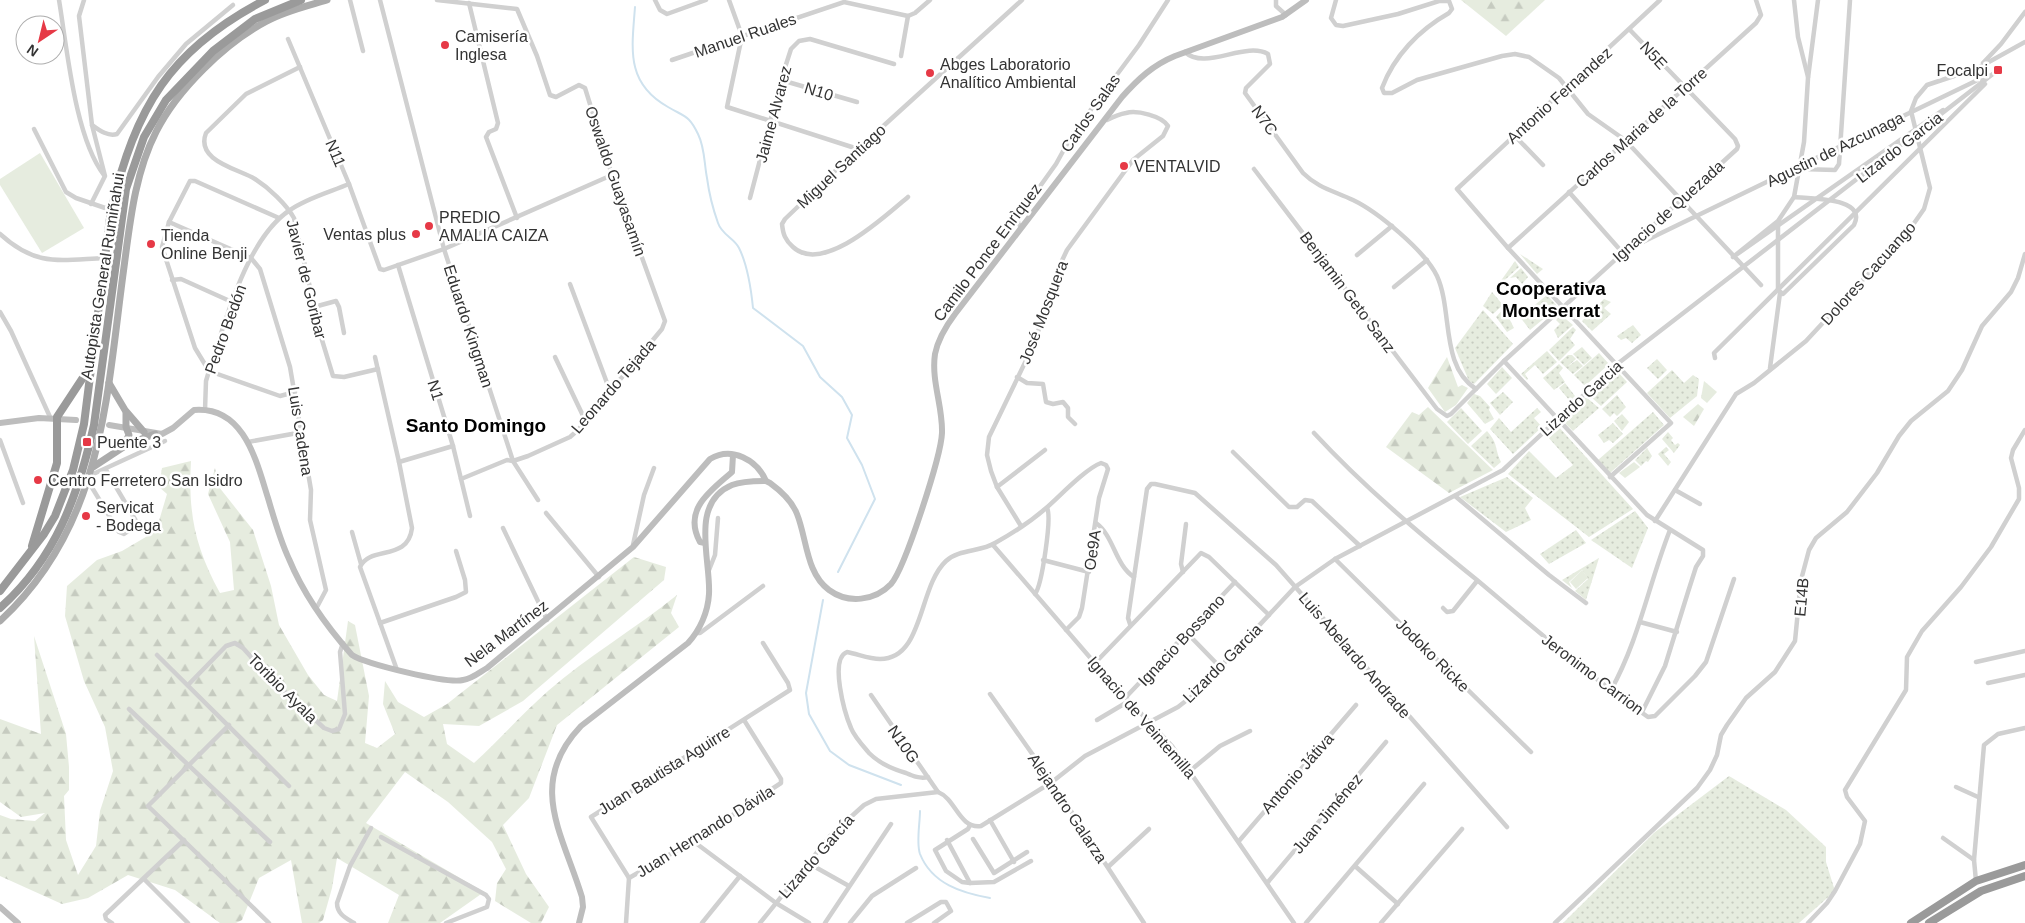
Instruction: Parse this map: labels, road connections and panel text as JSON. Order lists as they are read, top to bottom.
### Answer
{
  "streets": {
    "highway": ["Autopista General Rumiñahui"],
    "main road": ["Camilo Ponce Enrìquez", "Nela Martínez"],
    "street": [
      "Manuel Ruales",
      "N5E",
      "N10",
      "Antonio Fernandez",
      "Carlos Salas",
      "Jaime Alvarez",
      "N7C",
      "Carlos Maria de la Torre",
      "Lizardo Garcia",
      "Agustin de Azcunaga",
      "N11",
      "Miguel Santiago",
      "Oswaldo Guayasamín",
      "Ignacio de Quezada",
      "Dolores Cacuango",
      "Javier de Goribar",
      "Benjamin Geto Sanz",
      "José Mosquera",
      "Eduardo Kingman",
      "Pedro Bedón",
      "Leonardo Tejada",
      "N1",
      "Luis Cadena",
      "Oe9A",
      "E14B",
      "Ignacio Bossano",
      "Luis Abelardo Andrade",
      "Jodoko Ricke",
      "Jeronimo Carrion",
      "Toribio Ayala",
      "Ignacio de Veintemilla",
      "N10G",
      "Juan Bautista Aguirre",
      "Antonio Játiva",
      "Alejandro Galarza",
      "Juan Jiménez",
      "Juan Hernando Dávila",
      "Lizardo García"
    ]
  },
  "crossings": [
    ["N5E", "Antonio Fernandez"],
    ["N5E", "Carlos Maria de la Torre"],
    ["N5E", "Ignacio de Quezada"],
    ["N10", "Jaime Alvarez"],
    ["Antonio Fernandez", "Carlos Maria de la Torre"],
    ["Carlos Salas", "Camilo Ponce Enrìquez"],
    ["N7C", "Ignacio de Quezada"],
    ["N7C", "Camilo Ponce Enrìquez"],
    ["Lizardo Garcia", "Agustin de Azcunaga"],
    ["Lizardo Garcia", "Dolores Cacuango"],
    ["Lizardo Garcia", "Luis Abelardo Andrade"],
    ["Lizardo Garcia", "Jodoko Ricke"],
    ["Lizardo Garcia", "Jeronimo Carrion"],
    ["Lizardo Garcia", "Ignacio de Veintemilla"],
    ["Lizardo Garcia", "Alejandro Galarza"],
    ["Agustin de Azcunaga", "Ignacio de Quezada"],
    ["Agustin de Azcunaga", "Dolores Cacuango"],
    ["N11", "Javier de Goribar"],
    ["N11", "Pedro Bedón"],
    ["N11", "N1"],
    ["Oswaldo Guayasamín", "Leonardo Tejada"],
    ["Ignacio de Quezada", "Benjamin Geto Sanz"],
    ["Camilo Ponce Enrìquez", "José Mosquera"],
    ["Javier de Goribar", "Pedro Bedón"],
    ["Eduardo Kingman", "Leonardo Tejada"],
    ["Pedro Bedón", "Luis Cadena"],
    ["Pedro Bedón", "Nela Martínez"],
    ["Leonardo Tejada", "N1"],
    ["Luis Cadena", "Nela Martínez"],
    ["Oe9A", "Ignacio de Veintemilla"],
    ["Nela Martínez", "Toribio Ayala"],
    ["Ignacio Bossano", "Ignacio de Veintemilla"],
    ["Ignacio de Veintemilla", "Antonio Játiva"],
    ["Ignacio de Veintemilla", "Juan Jiménez"],
    ["N10G", "Lizardo García"],
    ["Juan Bautista Aguirre", "Juan Hernando Dávila"]
  ],
  "districts": ["Cooperativa Montserrat", "Santo Domingo"],
  "places": {
    "other": [
      "Camisería Inglesa",
      "Abges Laboratorio Analítico Ambiental",
      "VENTALVID",
      "PREDIO AMALIA CAIZA",
      "Ventas plus",
      "Tienda Online Benji",
      "Centro Ferretero San Isidro",
      "Servicat - Bodega"
    ],
    "transit": ["Focalpi", "Puente 3"]
  },
  "north": "bottom left"
}
